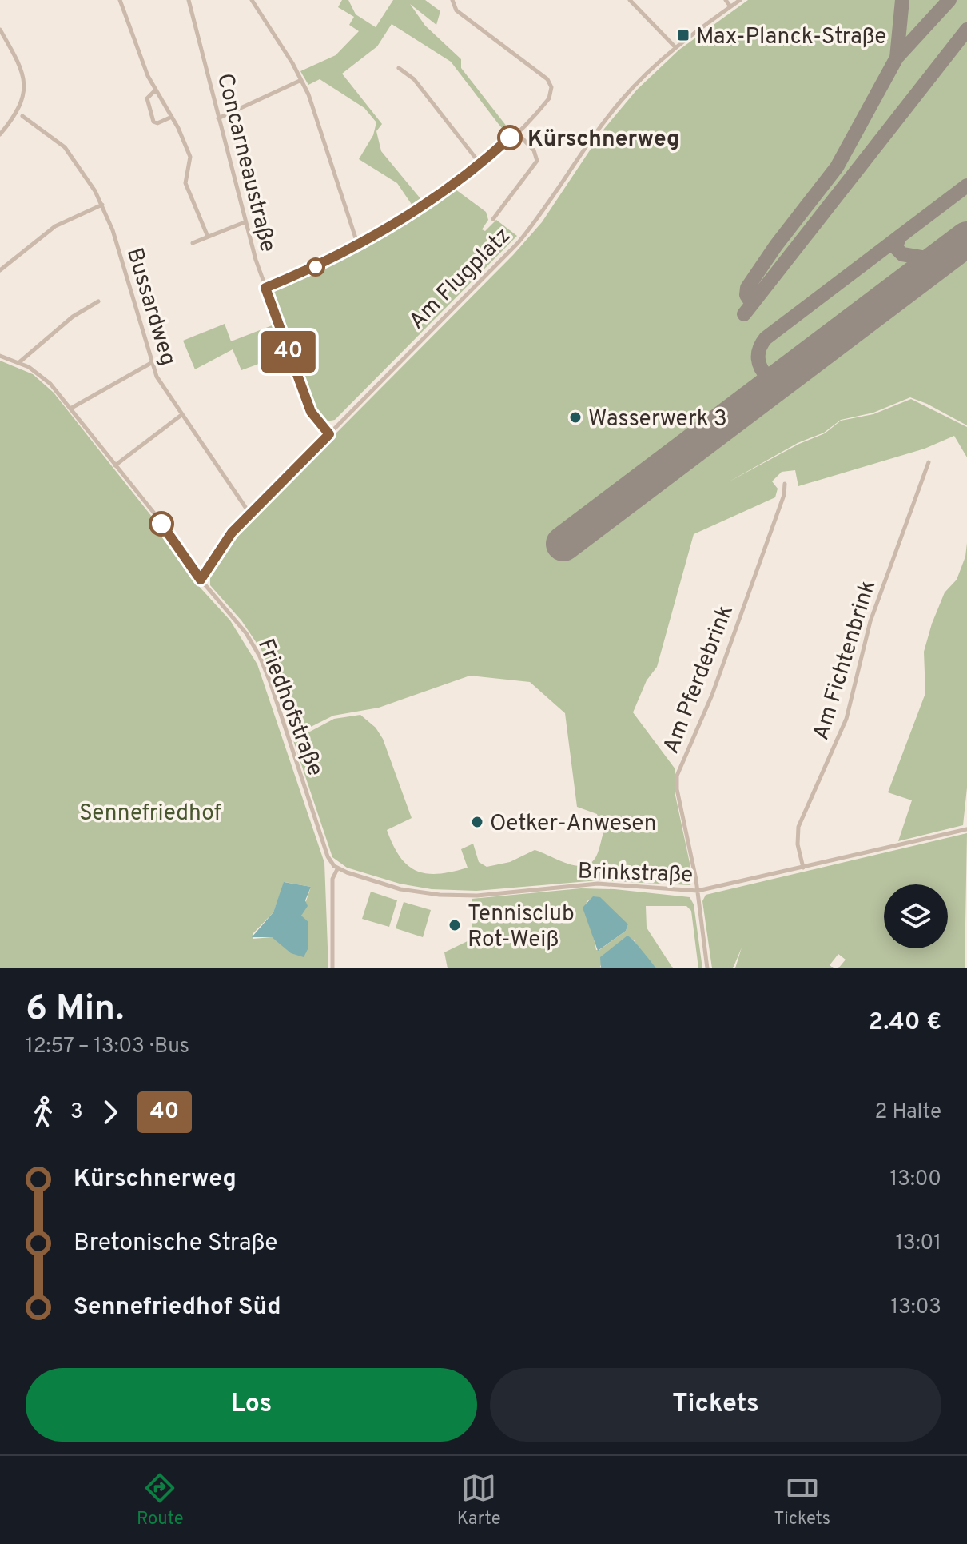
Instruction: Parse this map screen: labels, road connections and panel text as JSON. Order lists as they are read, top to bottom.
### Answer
{
  "streets": {
    "street": [
      "Concarneaustraße",
      "Am Flugplatz",
      "Bussardweg",
      "Am Fichtenbrink",
      "Am Pferdebrink",
      "Friedhofstraße",
      "Brinkstraße"
    ]
  },
  "crossings": [
    ["Concarneaustraße", "Am Flugplatz"],
    ["Am Flugplatz", "Bussardweg"],
    ["Am Flugplatz", "Friedhofstraße"],
    ["Am Fichtenbrink", "Brinkstraße"],
    ["Am Pferdebrink", "Brinkstraße"],
    ["Friedhofstraße", "Brinkstraße"]
  ],
  "parks": ["Sennefriedhof"],
  "places": {
    "transit": ["Max-Planck-Straße"],
    "other": [
      "Kürschnerweg",
      "Wasserwerk 3",
      "Oetker-Anwesen",
      "Tennisclub Rot-Weiß"
    ]
  },
  "lines": ["bus line 40"],
  "page": {
    "on_map": "40",
    "heading": ["6 Min.", "12:57 – 13:03 · Bus", "2.40 €"],
    "legs": ["3", "40", "2 Halte"],
    "list": [
      {
        "name": "Kürschnerweg",
        "value": "13:00"
      },
      {
        "name": "Bretonische Straße",
        "value": "13:01"
      },
      {
        "name": "Sennefriedhof Süd",
        "value": "13:03"
      }
    ],
    "buttons": ["Los", "Tickets"],
    "tabs": ["Route", "Karte", "Tickets"]
  }
}
